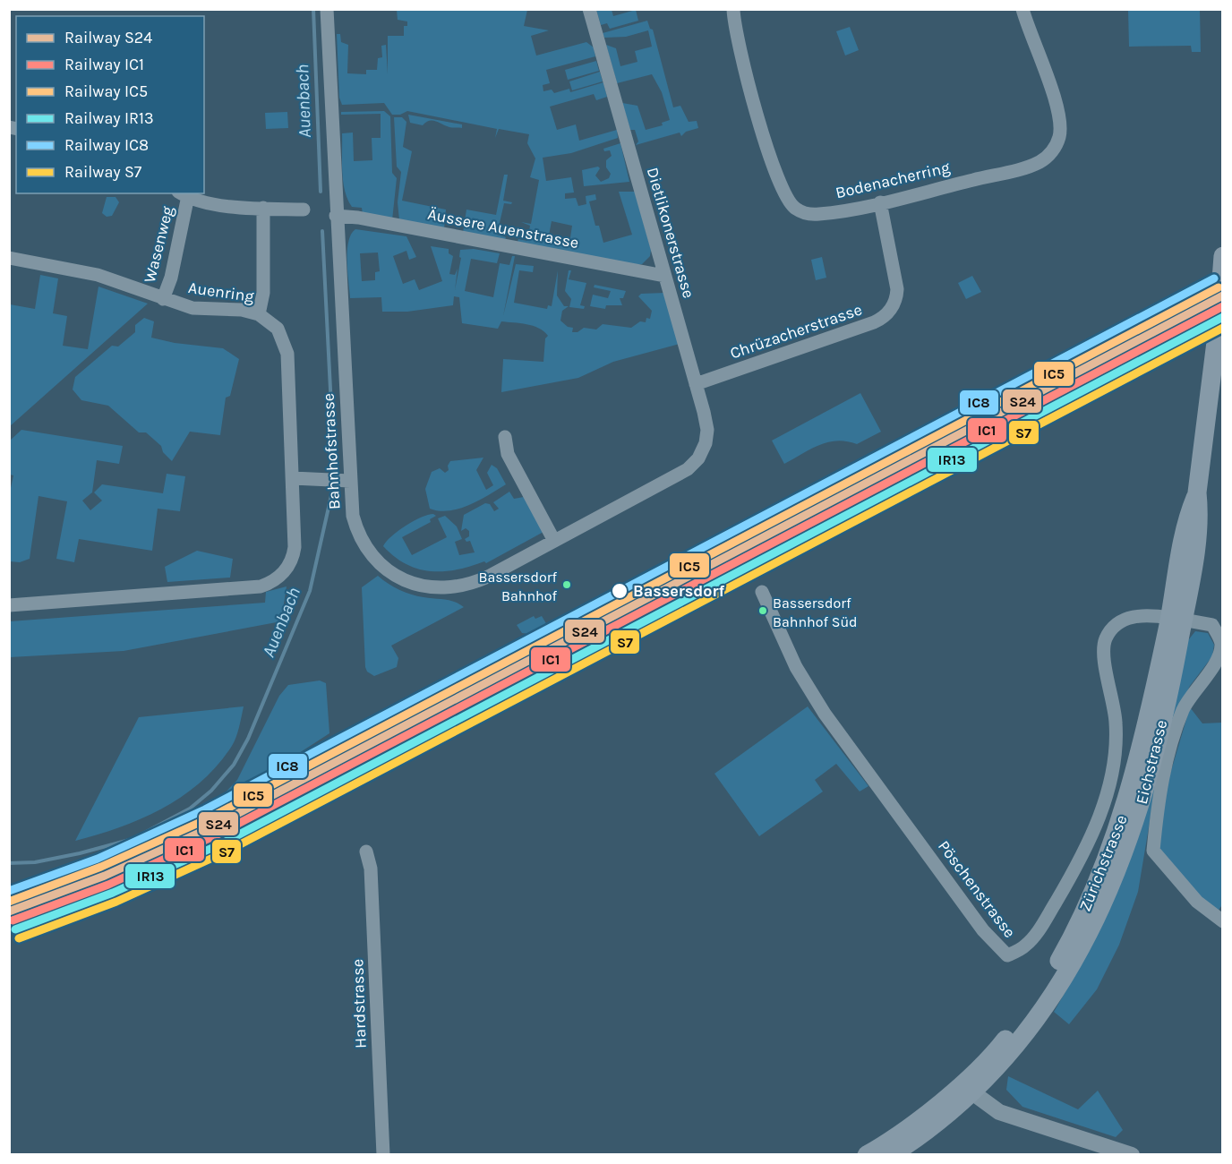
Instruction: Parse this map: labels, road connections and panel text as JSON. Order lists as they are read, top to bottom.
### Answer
{
  "streets": {
    "main road": ["Zürichstrasse"],
    "street": [
      "Bodenacherring",
      "Äussere Auenstrasse",
      "Dietlikonerstrasse",
      "Wasenweg",
      "Auenring",
      "Chrüzacherstrasse",
      "Bahnhofstrasse",
      "Eichstrasse",
      "Pöschenstrasse",
      "Hardstrasse"
    ]
  },
  "crossings": [
    ["Bodenacherring", "Chrüzacherstrasse"],
    ["Äussere Auenstrasse", "Dietlikonerstrasse"],
    ["Äussere Auenstrasse", "Bahnhofstrasse"],
    ["Dietlikonerstrasse", "Chrüzacherstrasse"],
    ["Dietlikonerstrasse", "Bahnhofstrasse"],
    ["Wasenweg", "Auenring"],
    ["Eichstrasse", "Zürichstrasse"],
    ["Eichstrasse", "Pöschenstrasse"],
    ["Zürichstrasse", "Pöschenstrasse"]
  ],
  "water": ["Auenbach"],
  "places": ["Bassersdorf Bahnhof", "Bassersdorf", "Bassersdorf Bahnhof Süd"],
  "lines": [
    "rail line IC8",
    "rail line IC5",
    "rail line S24",
    "rail line IC1",
    "rail line IR13",
    "rail line S7"
  ],
  "legend": [
    "Railway S24",
    "Railway IC1",
    "Railway IC5",
    "Railway IR13",
    "Railway IC8",
    "Railway S7"
  ]
}
